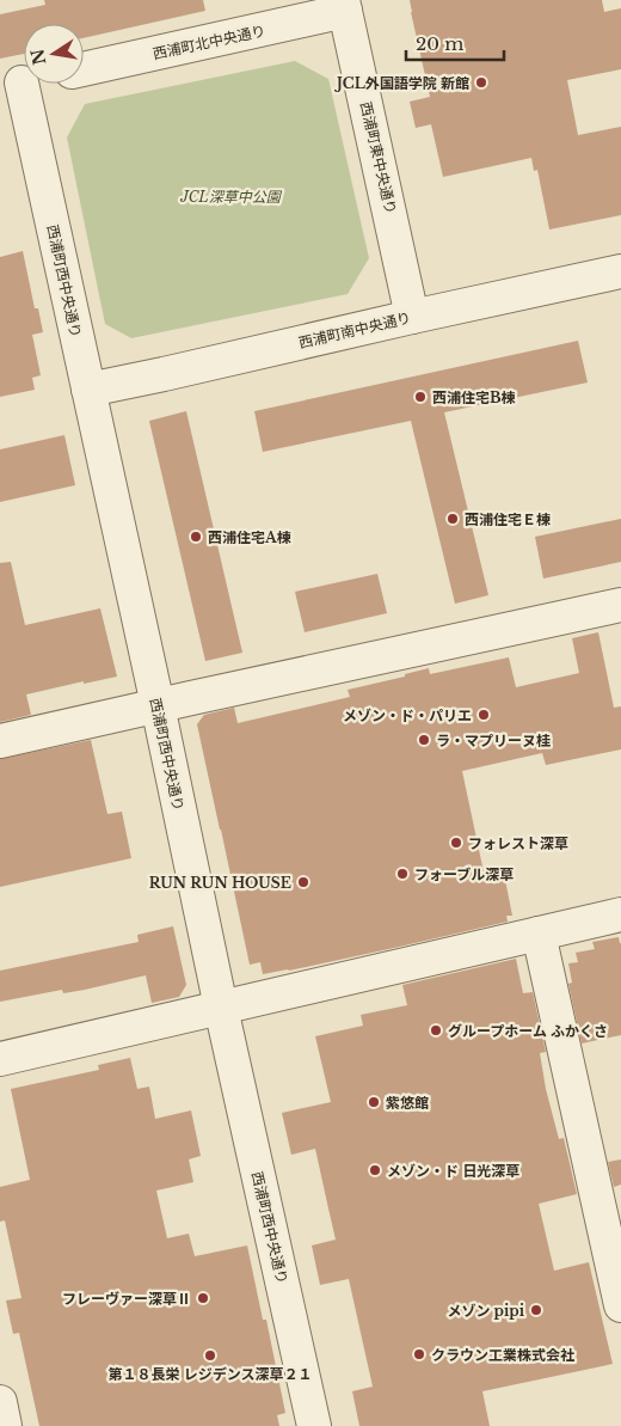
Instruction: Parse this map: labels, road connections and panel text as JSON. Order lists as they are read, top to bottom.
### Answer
{
  "streets": {
    "street": [
      "西浦町北中央通り",
      "西浦町東中央通り",
      "西浦町西中央通り",
      "西浦町南中央通り"
    ]
  },
  "crossings": [
    ["西浦町北中央通り", "西浦町東中央通り"],
    ["西浦町東中央通り", "西浦町南中央通り"],
    ["西浦町西中央通り", "西浦町南中央通り"]
  ],
  "parks": ["JCL深草中公園"],
  "places": [
    "JCL外国語学院 新館",
    "西浦住宅B棟",
    "西浦住宅Ｅ棟",
    "西浦住宅A棟",
    "メゾン・ド・パリエ",
    "ラ・マプリーヌ桂",
    "フォレスト深草",
    "フォーブル深草",
    "RUN RUN HOUSE",
    "グループホーム ふかくさ",
    "紫悠館",
    "メゾン・ド 日光深草",
    "フレーヴァー深草Ⅱ",
    "メゾン pipi",
    "クラウン工業株式会社",
    "第１８長栄 レジデンス深草２１"
  ],
  "scale_bar": "20 m",
  "north": "left"
}
